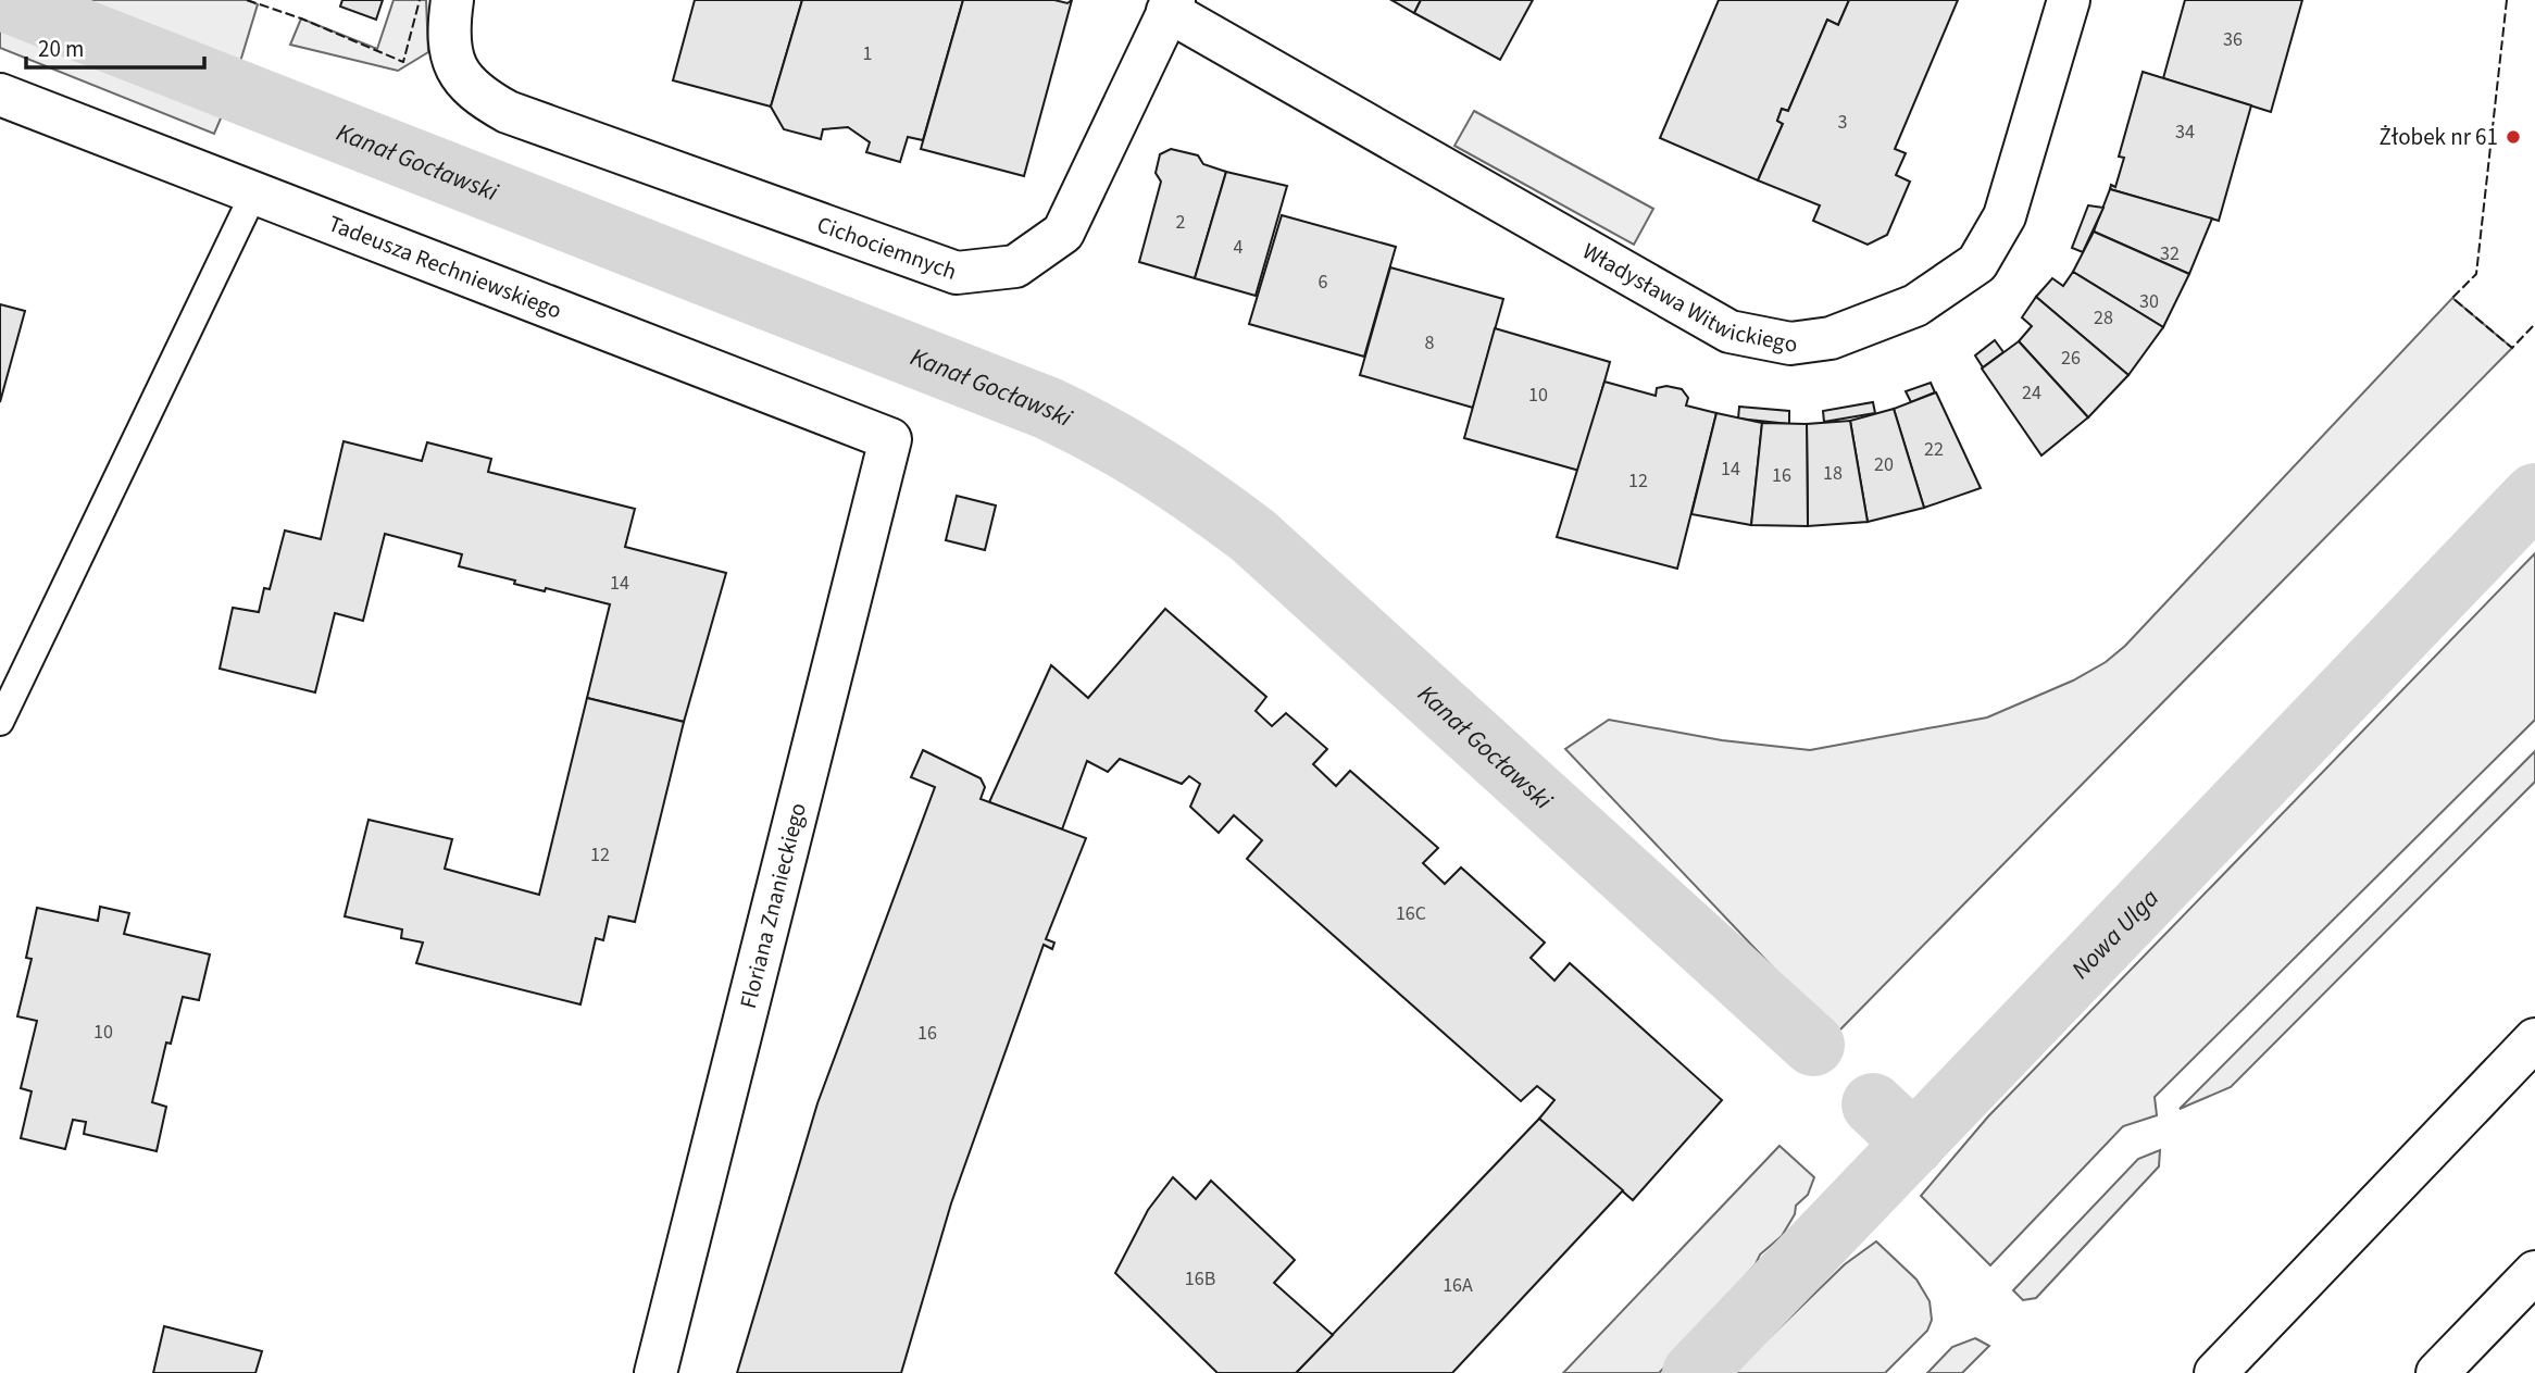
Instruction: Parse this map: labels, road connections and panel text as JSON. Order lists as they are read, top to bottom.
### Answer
{
  "streets": {
    "street": [
      "Cichociemnych",
      "Tadeusza Rechniewskiego",
      "Władysława Witwickiego",
      "Floriana Znanieckiego"
    ]
  },
  "crossings": [
    ["Cichociemnych", "Władysława Witwickiego"],
    ["Tadeusza Rechniewskiego", "Floriana Znanieckiego"]
  ],
  "water": ["Kanał Gocławski", "Nowa Ulga"],
  "places": ["Żłobek nr 61"],
  "house_numbers": [
    "36",
    "1",
    "3",
    "34",
    "2",
    "4",
    "32",
    "6",
    "30",
    "28",
    "8",
    "26",
    "24",
    "10",
    "22",
    "20",
    "14",
    "18",
    "16",
    "12",
    "14",
    "12",
    "16C",
    "10",
    "16",
    "16B",
    "16A"
  ],
  "scale_bar": "20 m"
}
